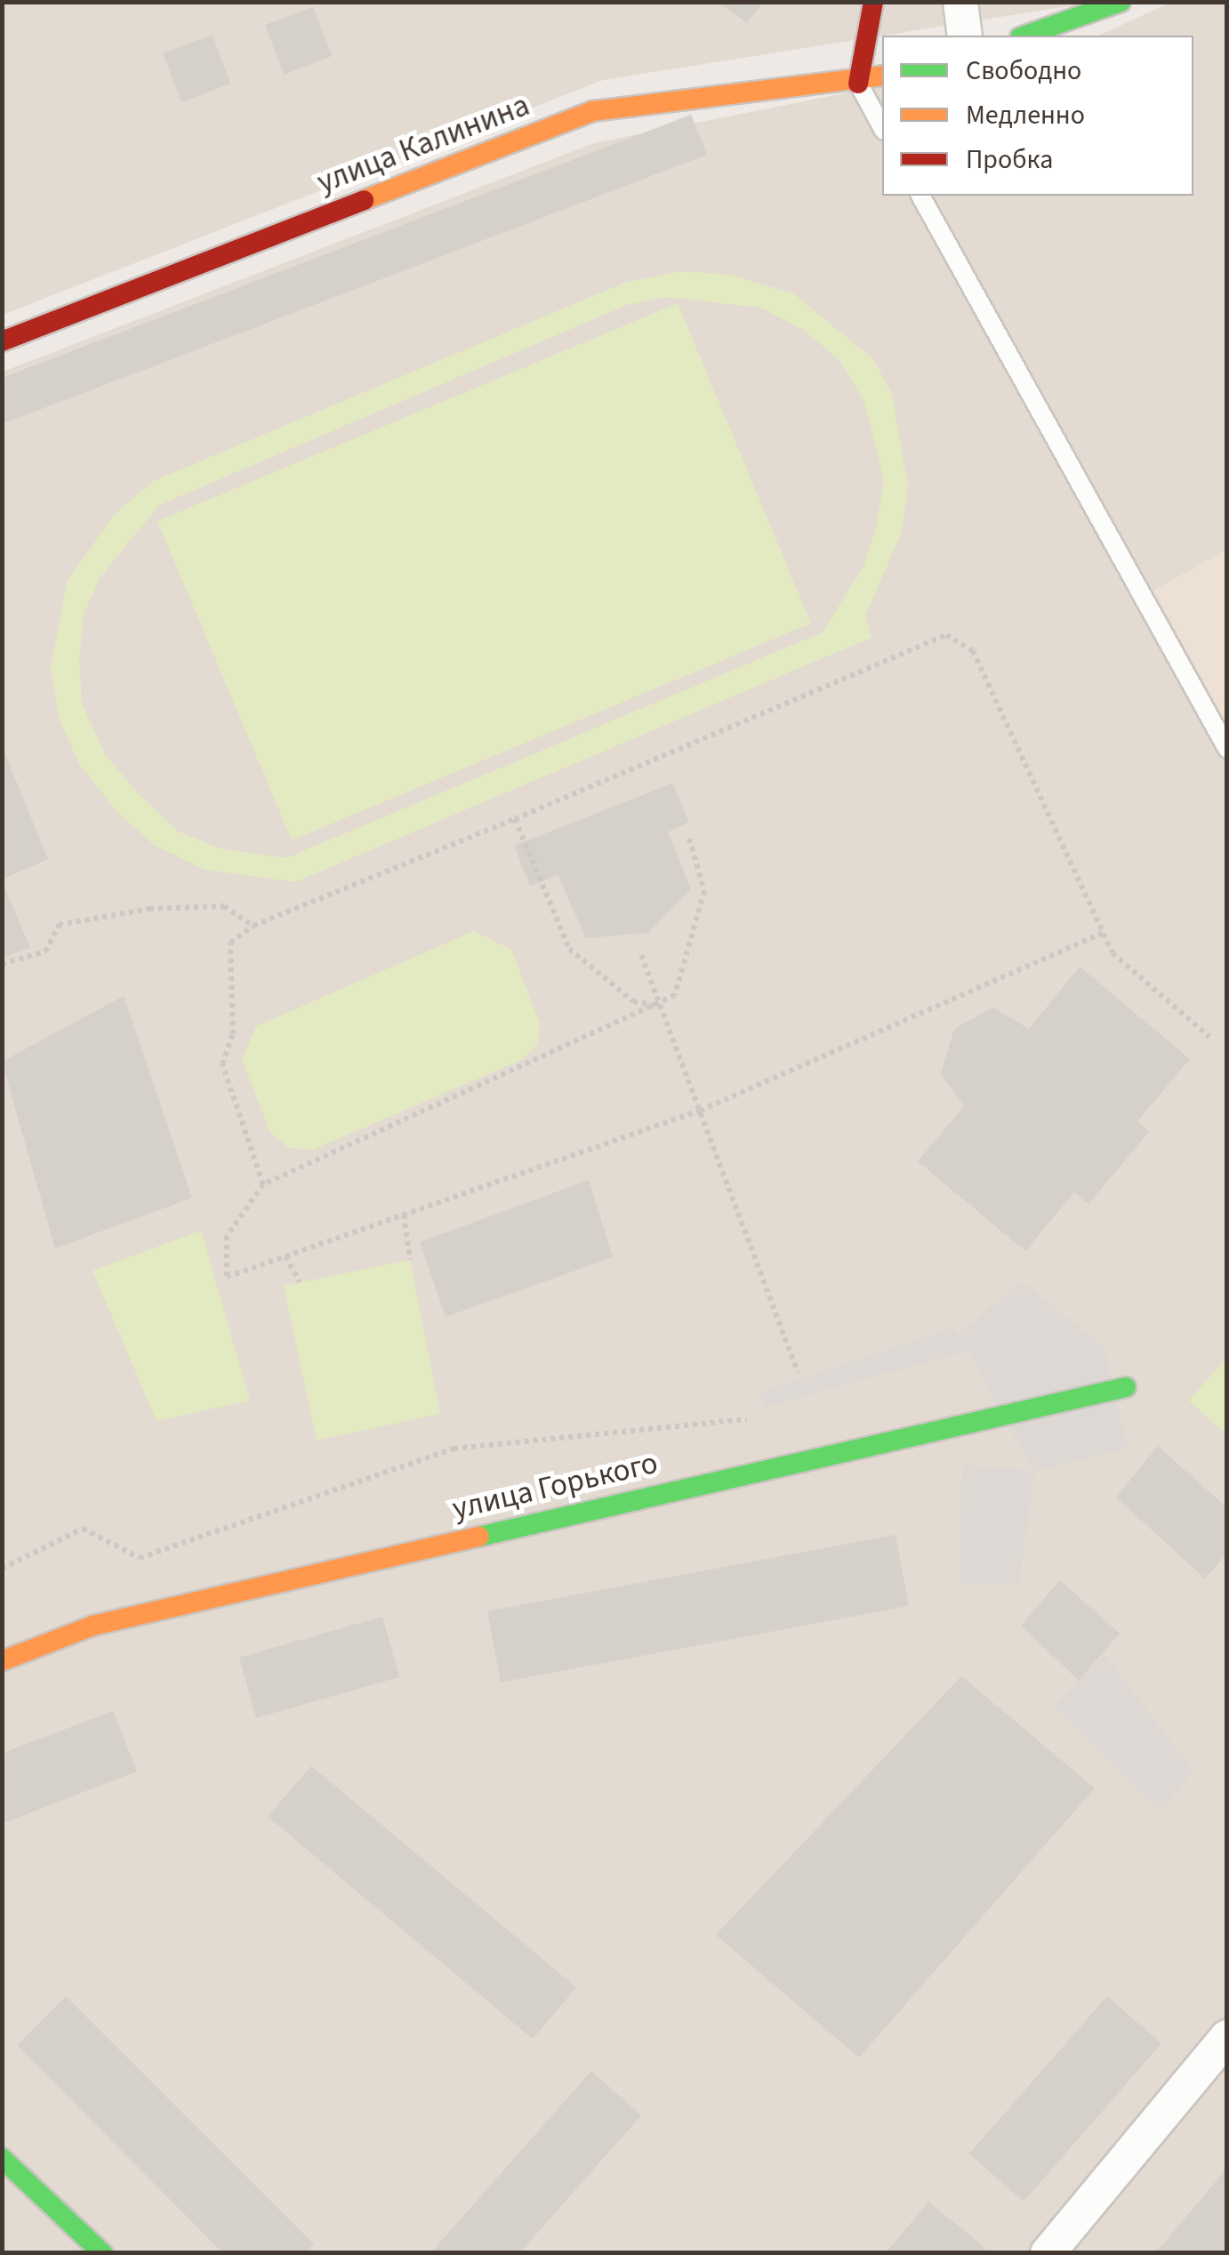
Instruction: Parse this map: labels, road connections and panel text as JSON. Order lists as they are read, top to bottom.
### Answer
{
  "streets": {
    "street": ["улица Калинина", "улица Горького"]
  },
  "legend": ["Свободно", "Медленно", "Пробка"]
}
